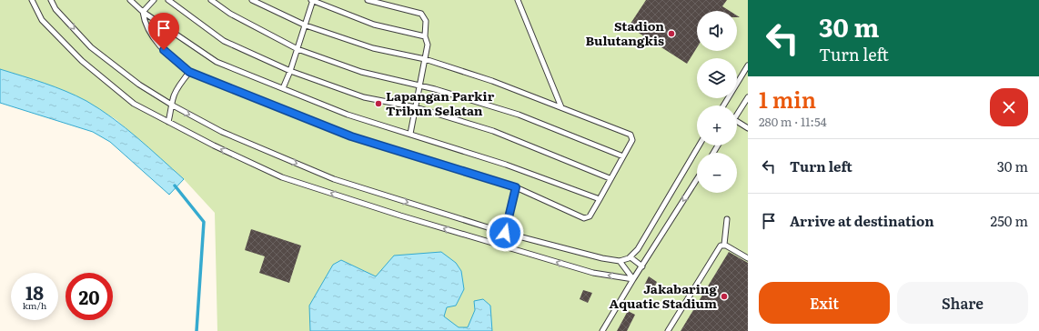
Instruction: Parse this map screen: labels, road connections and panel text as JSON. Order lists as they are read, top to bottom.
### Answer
{
  "places": ["Stadion Bulutangkis", "Lapangan Parkir Tribun Selatan", "Jakabaring Aquatic Stadium"],
  "page": {
    "turn": ["30 m", "Turn left"],
    "map_buttons": ["+", "−"],
    "heading": ["1 min", "280 m · 11:54"],
    "list": [
      {
        "name": "Turn left",
        "value": "30 m"
      },
      {
        "name": "Arrive at destination",
        "value": "250 m"
      }
    ],
    "speed": "18 km/h",
    "limit": "20",
    "buttons": ["Exit", "Share"]
  }
}
